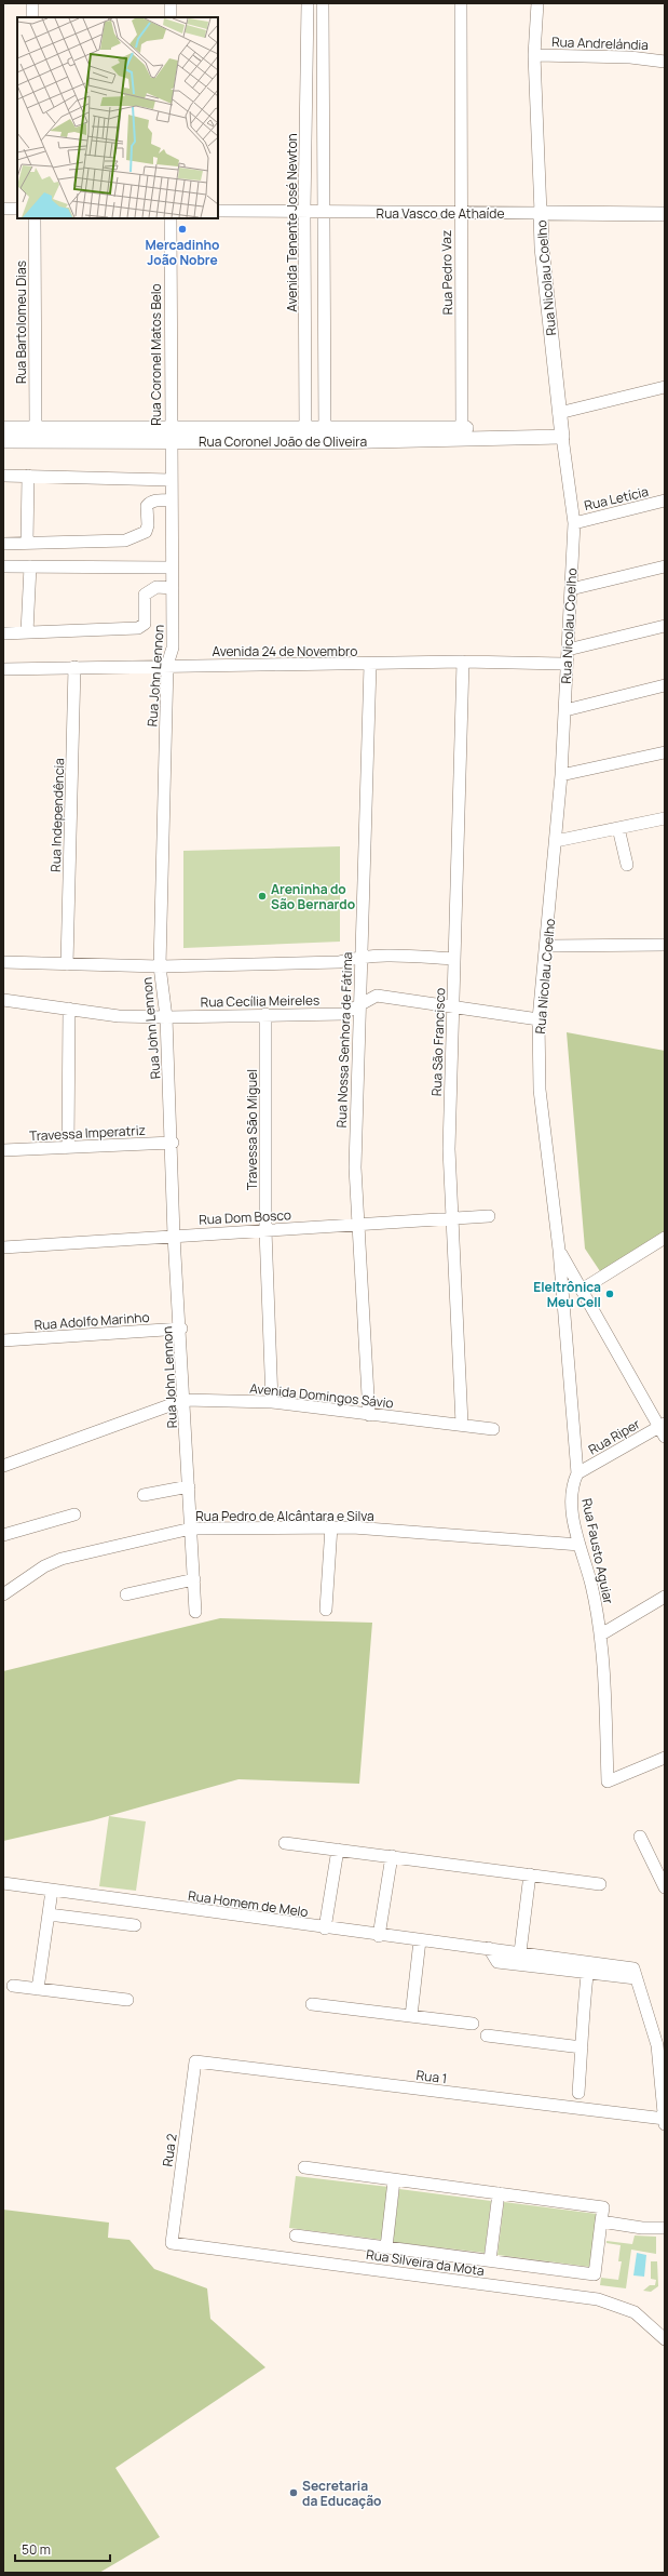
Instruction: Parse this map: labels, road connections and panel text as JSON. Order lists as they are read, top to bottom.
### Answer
{
  "streets": {
    "street": [
      "Rua Andrelándia",
      "Rua Vasco de Athaíde",
      "Avenida Tenente José Newton",
      "Rua Pedro Vaz",
      "Rua Nicolau Coelho",
      "Rua Bartolomeu Dias",
      "Rua Coronel Matos Belo",
      "Rua Coronel João de Oliveira",
      "Rua Letícia",
      "Avenida 24 de Novembro",
      "Rua John Lennon",
      "Rua Independência",
      "Rua Cecília Meireles",
      "Rua Nossa Senhora de Fátima",
      "Rua São Francisco",
      "Travessa São Miguel",
      "Travessa Imperatriz",
      "Rua Dom Bosco",
      "Rua Adolfo Marinho",
      "Avenida Domingos Sávio",
      "Rua Riper",
      "Rua Pedro de Alcântara e Silva",
      "Rua Fausto Aguiar",
      "Rua Homem de Melo",
      "Rua 1",
      "Rua 2",
      "Rua Silveira da Mota"
    ]
  },
  "crossings": [
    ["Rua Andrelándia", "Rua Nicolau Coelho"],
    ["Rua Vasco de Athaíde", "Avenida Tenente José Newton"],
    ["Rua Vasco de Athaíde", "Rua Pedro Vaz"],
    ["Rua Vasco de Athaíde", "Rua Nicolau Coelho"],
    ["Avenida Tenente José Newton", "Rua Coronel João de Oliveira"],
    ["Rua Pedro Vaz", "Rua Coronel João de Oliveira"],
    ["Rua Nicolau Coelho", "Rua Coronel João de Oliveira"],
    ["Rua Nicolau Coelho", "Rua Letícia"],
    ["Rua Nicolau Coelho", "Avenida 24 de Novembro"],
    ["Rua Nicolau Coelho", "Rua Cecília Meireles"],
    ["Rua Nicolau Coelho", "Rua Fausto Aguiar"],
    ["Rua Bartolomeu Dias", "Rua Coronel João de Oliveira"],
    ["Rua Coronel Matos Belo", "Rua Coronel João de Oliveira"],
    ["Rua Coronel Matos Belo", "Rua John Lennon"],
    ["Rua Coronel João de Oliveira", "Rua John Lennon"],
    ["Avenida 24 de Novembro", "Rua John Lennon"],
    ["Avenida 24 de Novembro", "Rua Independência"],
    ["Avenida 24 de Novembro", "Rua Nossa Senhora de Fátima"],
    ["Avenida 24 de Novembro", "Rua São Francisco"],
    ["Rua John Lennon", "Rua Cecília Meireles"],
    ["Rua John Lennon", "Travessa Imperatriz"],
    ["Rua John Lennon", "Rua Dom Bosco"],
    ["Rua John Lennon", "Rua Adolfo Marinho"],
    ["Rua John Lennon", "Avenida Domingos Sávio"],
    ["Rua John Lennon", "Rua Pedro de Alcântara e Silva"],
    ["Rua Cecília Meireles", "Rua Nossa Senhora de Fátima"],
    ["Rua Cecília Meireles", "Rua São Francisco"],
    ["Rua Cecília Meireles", "Travessa São Miguel"],
    ["Rua Nossa Senhora de Fátima", "Rua Dom Bosco"],
    ["Rua Nossa Senhora de Fátima", "Avenida Domingos Sávio"],
    ["Rua São Francisco", "Rua Dom Bosco"],
    ["Rua São Francisco", "Avenida Domingos Sávio"],
    ["Travessa São Miguel", "Rua Dom Bosco"],
    ["Travessa São Miguel", "Avenida Domingos Sávio"],
    ["Rua Riper", "Rua Fausto Aguiar"],
    ["Rua Pedro de Alcântara e Silva", "Rua Fausto Aguiar"],
    ["Rua 1", "Rua 2"],
    ["Rua 2", "Rua Silveira da Mota"]
  ],
  "places": [
    "Mercadinho João Nobre",
    "Areninha do São Bernardo",
    "Eleltrônica Meu Cell",
    "Secretaria da Educação"
  ],
  "scale_bar": "50 m"
}
